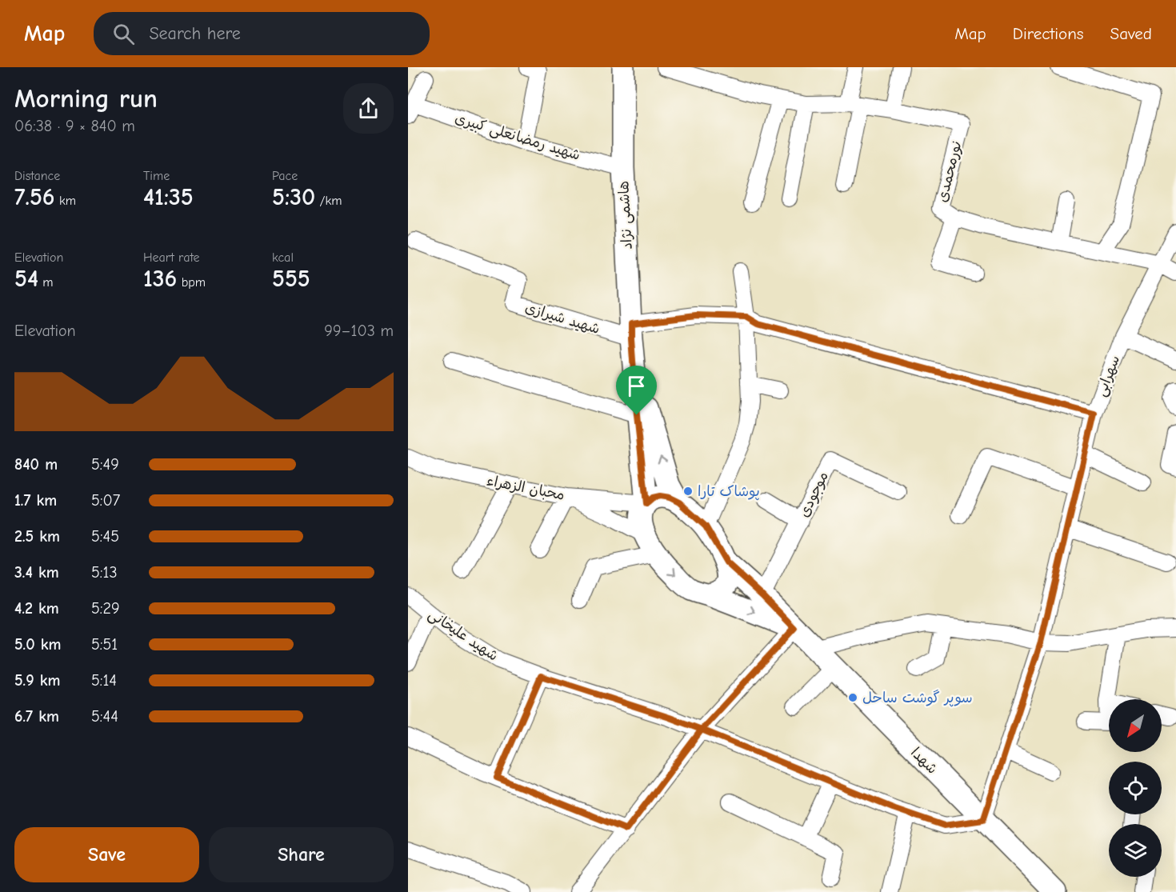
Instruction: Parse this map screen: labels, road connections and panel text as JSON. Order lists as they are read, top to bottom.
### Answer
{
  "streets": {
    "main road": ["هاشمی نژاد", "شهدا"],
    "street": [
      "شهید رمضانعلی کبیری",
      "نورمحمدی",
      "شهید شیرازی",
      "سهرابی",
      "محبان الزهراء",
      "موجودی",
      "شهید علیخانی"
    ]
  },
  "crossings": [
    ["شهید رمضانعلی کبیری", "هاشمی نژاد"],
    ["نورمحمدی", "سهرابی"],
    ["هاشمی نژاد", "شهید شیرازی"],
    ["هاشمی نژاد", "محبان الزهراء"],
    ["هاشمی نژاد", "شهدا"],
    ["سهرابی", "شهید علیخانی"],
    ["سهرابی", "شهدا"],
    ["موجودی", "شهدا"],
    ["شهید علیخانی", "شهدا"]
  ],
  "places": ["پوشاک تارا", "سوپر گوشت ساحل"],
  "north": "bottom left",
  "page": {
    "header": "Map",
    "search": "Search here",
    "nav": ["Map", "Directions", "Saved"],
    "heading": ["Morning run", "06:38 · 9 × 840 m"],
    "stats": [
      ["Distance", "7.56 km"],
      ["Time", "41:35"],
      ["Pace", "5:30 /km"],
      ["Elevation", "54 m"],
      ["Heart rate", "136 bpm"],
      ["kcal", "555"]
    ],
    "chart": ["Elevation", "99–103 m"],
    "list": [
      {
        "name": "840 m",
        "note": "5:49"
      },
      {
        "name": "1.7 km",
        "note": "5:07"
      },
      {
        "name": "2.5 km",
        "note": "5:45"
      },
      {
        "name": "3.4 km",
        "note": "5:13"
      },
      {
        "name": "4.2 km",
        "note": "5:29"
      },
      {
        "name": "5.0 km",
        "note": "5:51"
      },
      {
        "name": "5.9 km",
        "note": "5:14"
      },
      {
        "name": "6.7 km",
        "note": "5:44"
      }
    ],
    "buttons": ["Save", "Share"]
  }
}
